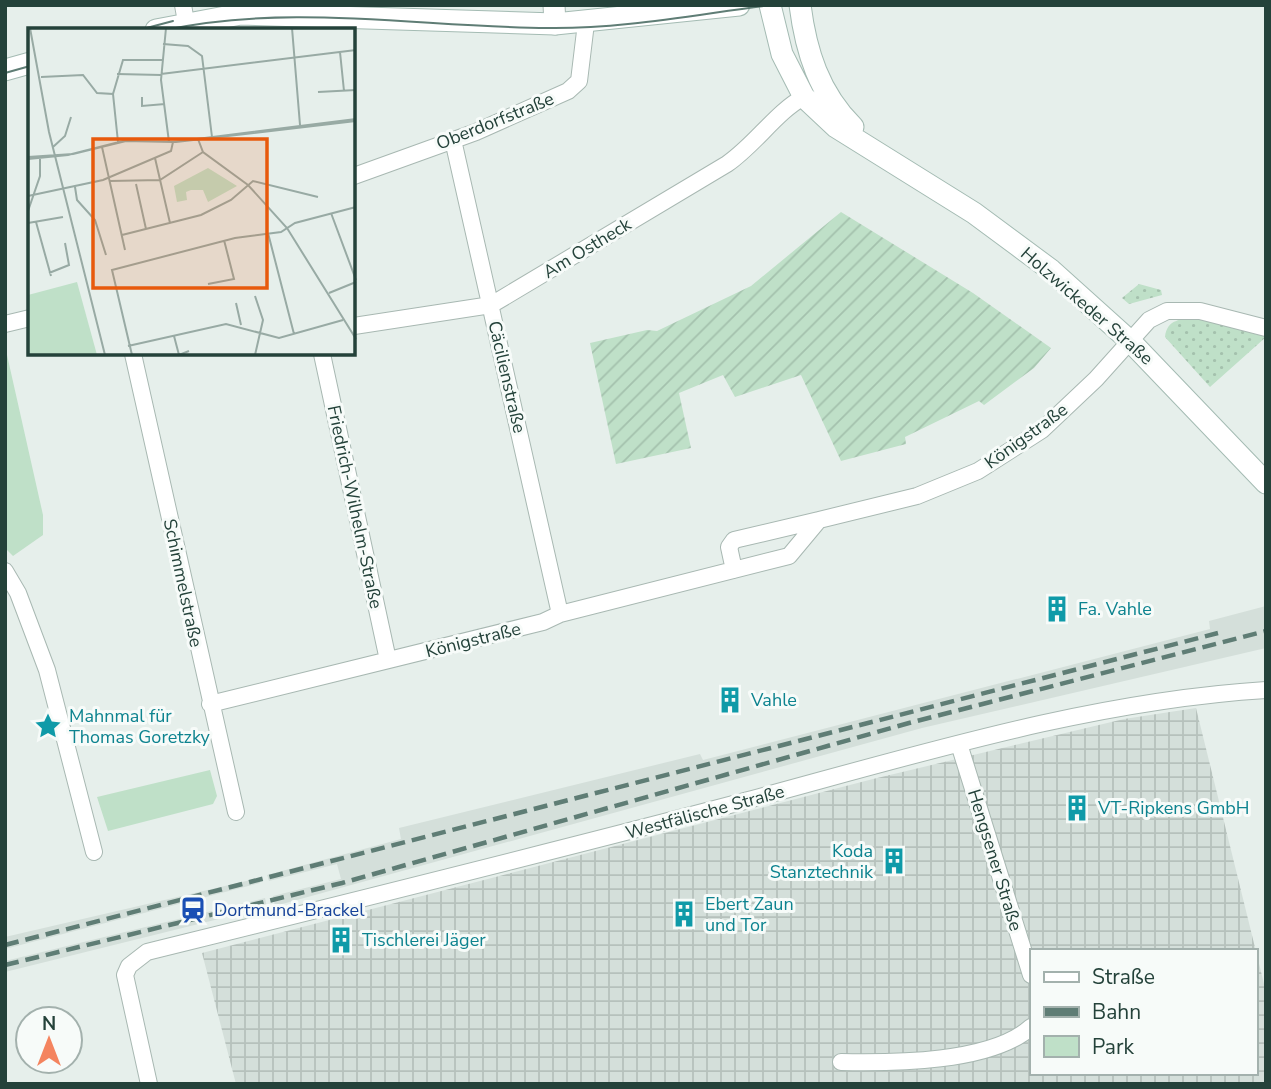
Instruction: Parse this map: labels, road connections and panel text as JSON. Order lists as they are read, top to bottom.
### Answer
{
  "streets": {
    "main road": ["Holzwickeder Straße"],
    "street": [
      "Oberdorfstraße",
      "Am Ostheck",
      "Cäcilienstraße",
      "Königstraße",
      "Friedrich-Wilhelm-Straße",
      "Schimmelstraße",
      "Westfälische Straße",
      "Hengsener Straße"
    ]
  },
  "crossings": [
    ["Oberdorfstraße", "Cäcilienstraße"],
    ["Am Ostheck", "Holzwickeder Straße"],
    ["Am Ostheck", "Cäcilienstraße"],
    ["Holzwickeder Straße", "Königstraße"],
    ["Cäcilienstraße", "Königstraße"],
    ["Königstraße", "Friedrich-Wilhelm-Straße"],
    ["Königstraße", "Schimmelstraße"],
    ["Westfälische Straße", "Hengsener Straße"]
  ],
  "places": {
    "building": [
      "Fa. Vahle",
      "Vahle",
      "VT-Ripkens GmbH",
      "Koda Stanztechnik",
      "Ebert Zaun und Tor",
      "Tischlerei Jäger"
    ],
    "place": ["Mahnmal für Thomas Goretzky"],
    "station": ["Dortmund-Brackel"]
  },
  "legend": ["Straße", "Bahn", "Park"],
  "north": "top"
}
